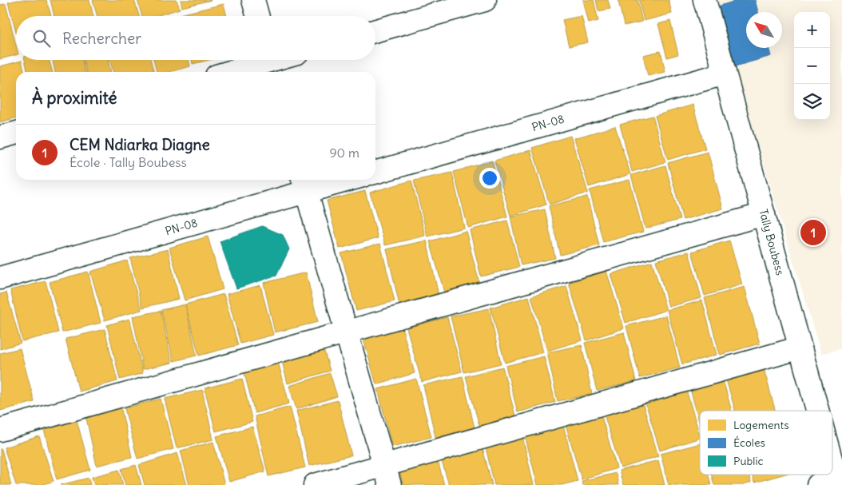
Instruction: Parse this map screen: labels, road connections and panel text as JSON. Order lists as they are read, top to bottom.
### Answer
{
  "streets": {
    "street": ["PN-08", "Tally Boubess"]
  },
  "crossings": [
    ["PN-08", "Tally Boubess"]
  ],
  "legend": ["Logements", "Écoles", "Public"],
  "north": "top left",
  "page": {
    "map_buttons": ["+", "−"],
    "search": "Rechercher",
    "heading": "À proximité",
    "list": [
      {
        "mark": "1",
        "name": "CEM Ndiarka Diagne",
        "note": "École · Tally Boubess",
        "value": "90 m"
      }
    ],
    "pins": "1"
  }
}
